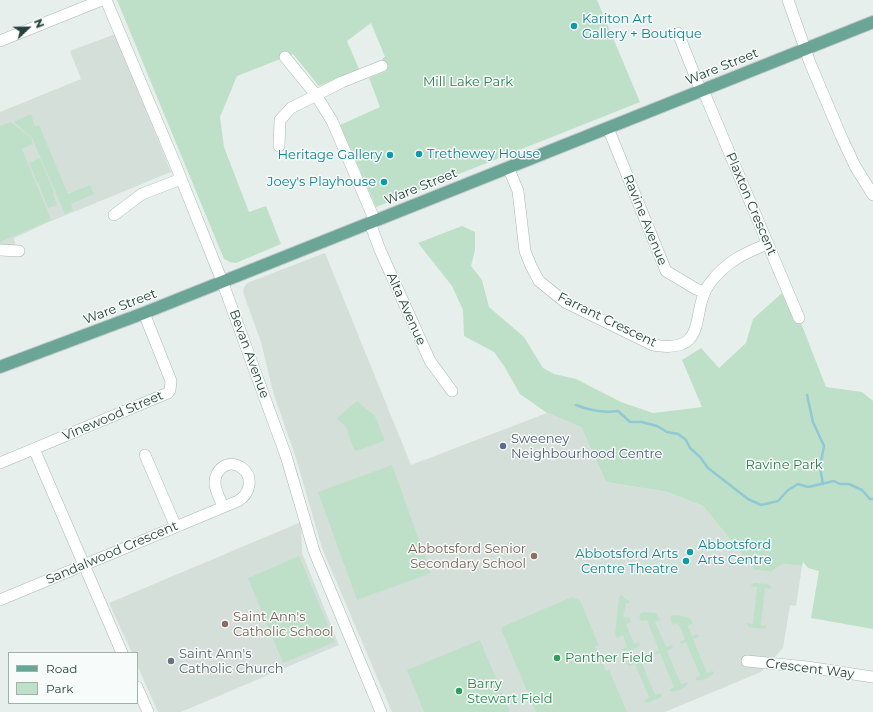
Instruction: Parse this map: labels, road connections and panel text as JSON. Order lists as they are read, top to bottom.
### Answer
{
  "streets": {
    "main road": ["Ware Street"],
    "street": [
      "Plaxton Crescent",
      "Ravine Avenue",
      "Alta Avenue",
      "Farrant Crescent",
      "Bevan Avenue",
      "Vinewood Street",
      "Sandalwood Crescent",
      "Crescent Way"
    ]
  },
  "crossings": [
    ["Ware Street", "Plaxton Crescent"],
    ["Ware Street", "Ravine Avenue"],
    ["Ware Street", "Alta Avenue"],
    ["Ware Street", "Farrant Crescent"],
    ["Ware Street", "Bevan Avenue"],
    ["Ware Street", "Vinewood Street"],
    ["Plaxton Crescent", "Farrant Crescent"],
    ["Ravine Avenue", "Farrant Crescent"]
  ],
  "parks": ["Mill Lake Park", "Ravine Park"],
  "places": [
    "Kariton Art Gallery + Boutique",
    "Trethewey House",
    "Heritage Gallery",
    "Joey's Playhouse",
    "Sweeney Neighbourhood Centre",
    "Abbotsford Arts Centre",
    "Abbotsford Senior Secondary School",
    "Abbotsford Arts Centre Theatre",
    "Saint Ann's Catholic School",
    "Panther Field",
    "Saint Ann's Catholic Church",
    "Barry Stewart Field"
  ],
  "legend": ["Road", "Park"],
  "north": "right"
}
